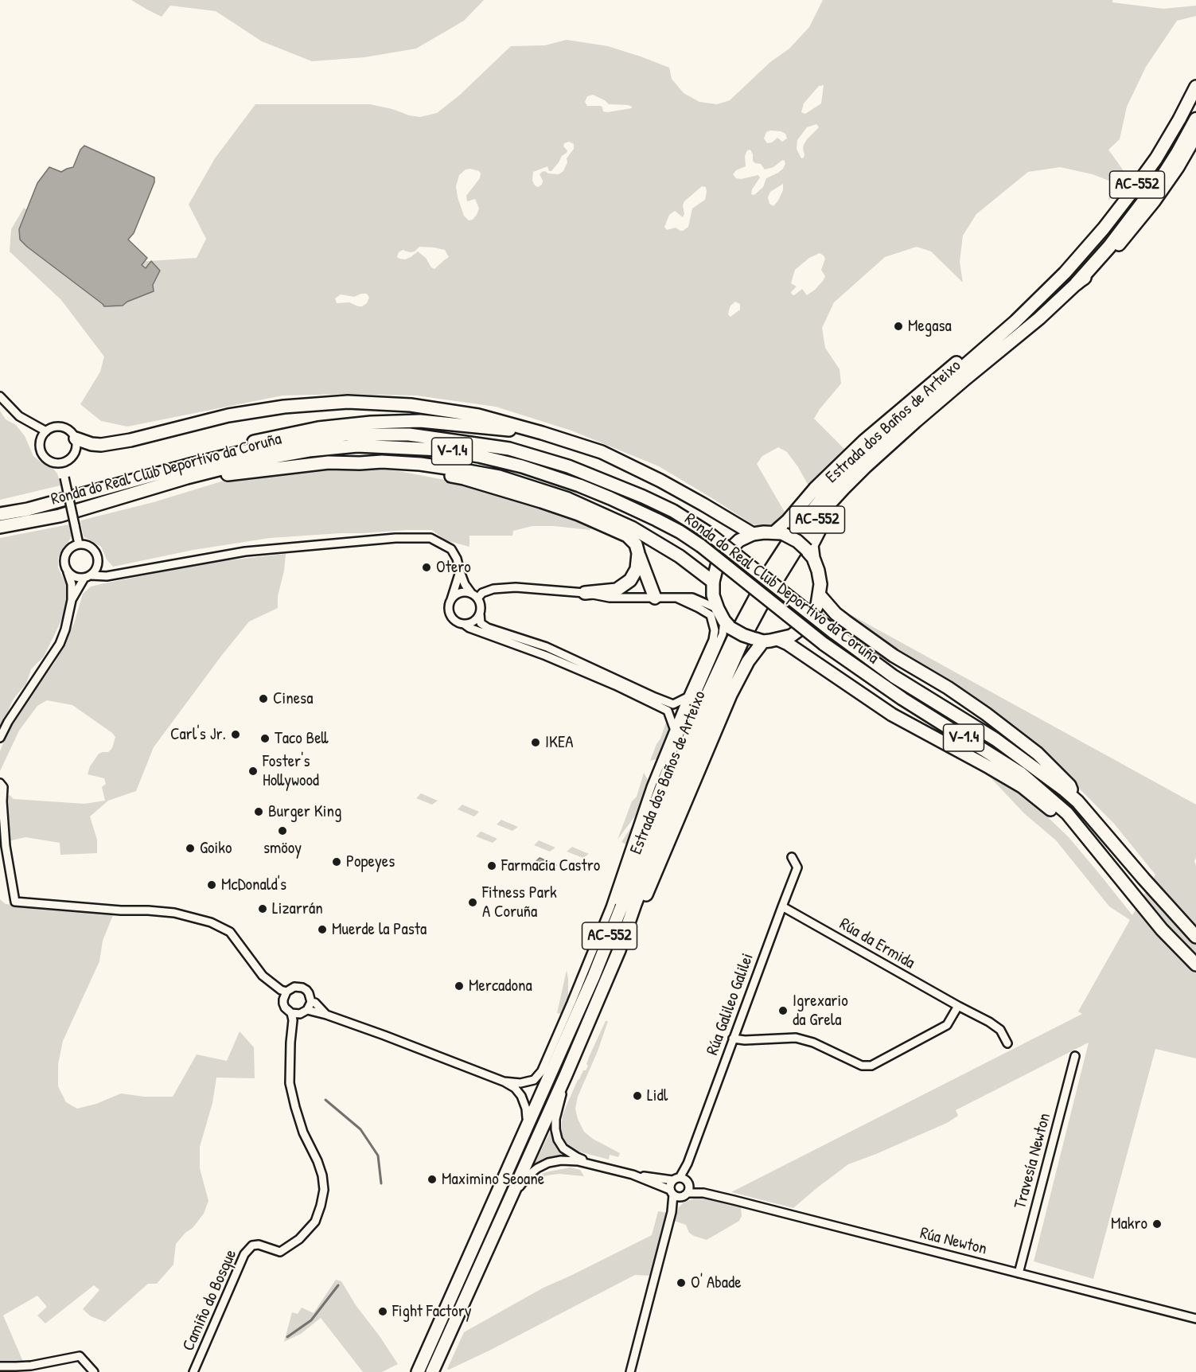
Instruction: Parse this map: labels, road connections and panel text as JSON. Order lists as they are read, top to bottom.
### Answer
{
  "streets": {
    "main road": [
      "AC-552",
      "Estrada dos Baños de Arteixo",
      "V-1.4",
      "Ronda do Real Club Deportivo da Coruña"
    ],
    "street": [
      "Rúa da Ermida",
      "Rúa Galileo Galilei",
      "Travesía Newton",
      "Rúa Newton",
      "Camiño do Bosque"
    ]
  },
  "crossings": [
    ["AC-552", "Estrada dos Baños de Arteixo"],
    ["Estrada dos Baños de Arteixo", "Rúa Newton"],
    ["Rúa da Ermida", "Rúa Galileo Galilei"],
    ["Rúa Galileo Galilei", "Rúa Newton"],
    ["Travesía Newton", "Rúa Newton"]
  ],
  "places": [
    "Megasa",
    "Otero",
    "Cinesa",
    "Carl's Jr.",
    "Taco Bell",
    "IKEA",
    "Foster's Hollywood",
    "Burger King",
    "smöoy",
    "Goiko",
    "Popeyes",
    "Farmacia Castro",
    "McDonald's",
    "Fitness Park A Coruña",
    "Lizarrán",
    "Muerde la Pasta",
    "Mercadona",
    "Igrexario da Grela",
    "Lidl",
    "Maximino Seoane",
    "Makro",
    "O' Abade",
    "Fight Factory"
  ]
}
